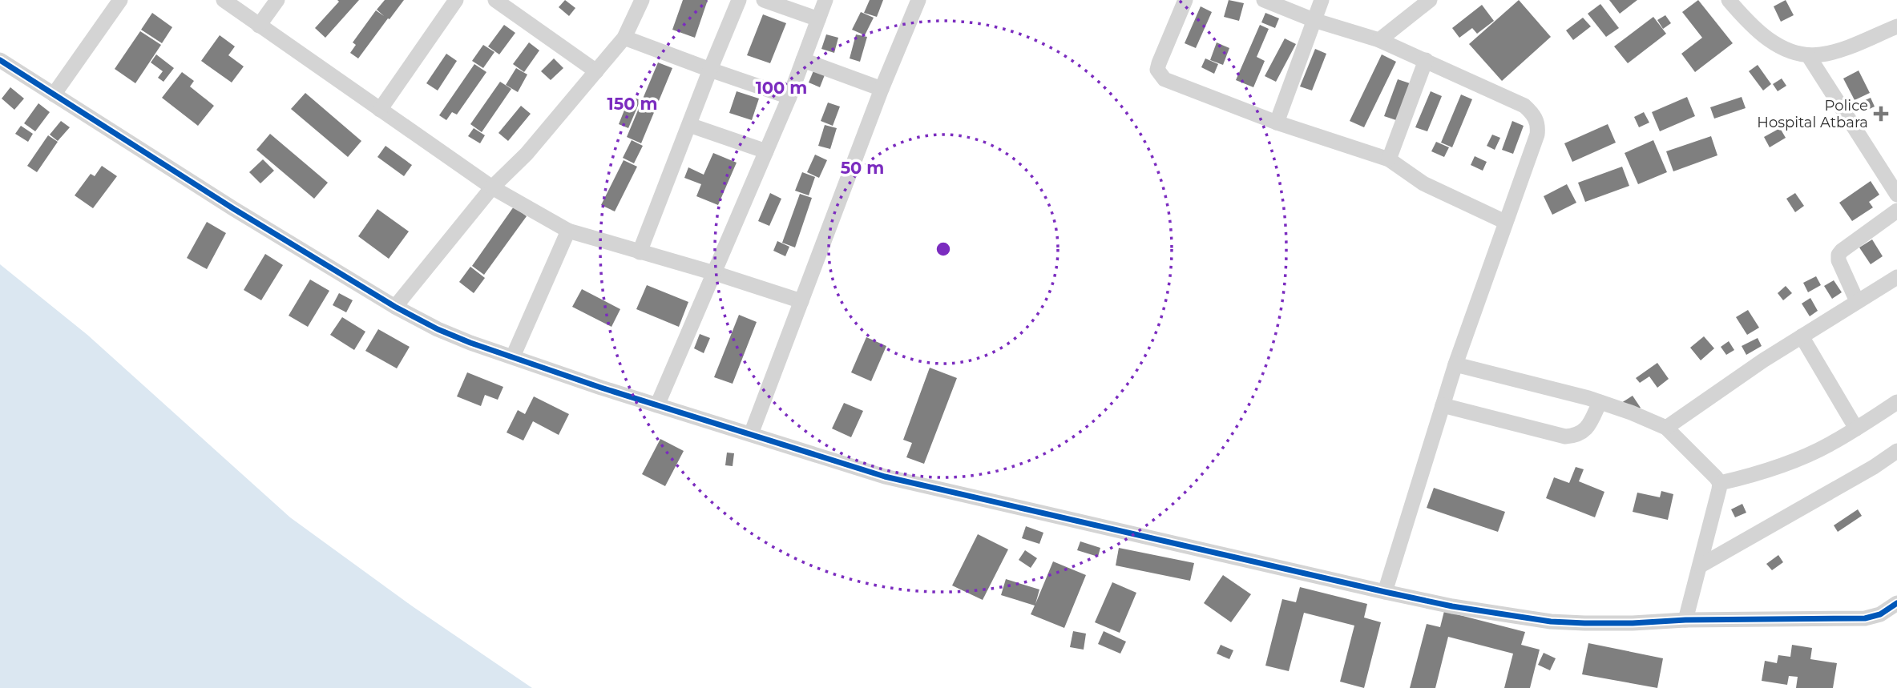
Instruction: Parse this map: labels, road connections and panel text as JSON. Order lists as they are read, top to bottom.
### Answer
{
  "places": {
    "health": ["Police Hospital Atbara"]
  },
  "rings": ["100 m", "150 m", "50 m"]
}
